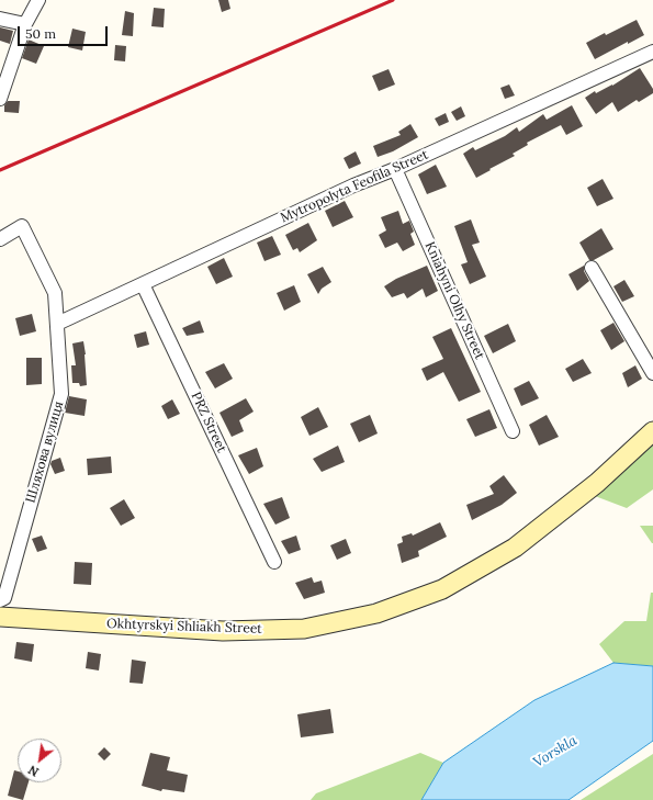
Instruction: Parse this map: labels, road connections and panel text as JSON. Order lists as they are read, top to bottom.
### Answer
{
  "streets": {
    "main road": ["Okhtyrskyi Shliakh Street"],
    "street": [
      "Mytropolyta Feofila Street",
      "Kniahyni Olhy Street",
      "PRZ Street",
      "Шляхова вулиця"
    ]
  },
  "crossings": [
    ["Mytropolyta Feofila Street", "Kniahyni Olhy Street"],
    ["Mytropolyta Feofila Street", "PRZ Street"],
    ["Mytropolyta Feofila Street", "Шляхова вулиця"]
  ],
  "water": ["Vorskla"],
  "scale_bar": "50 m",
  "north": "bottom left"
}
